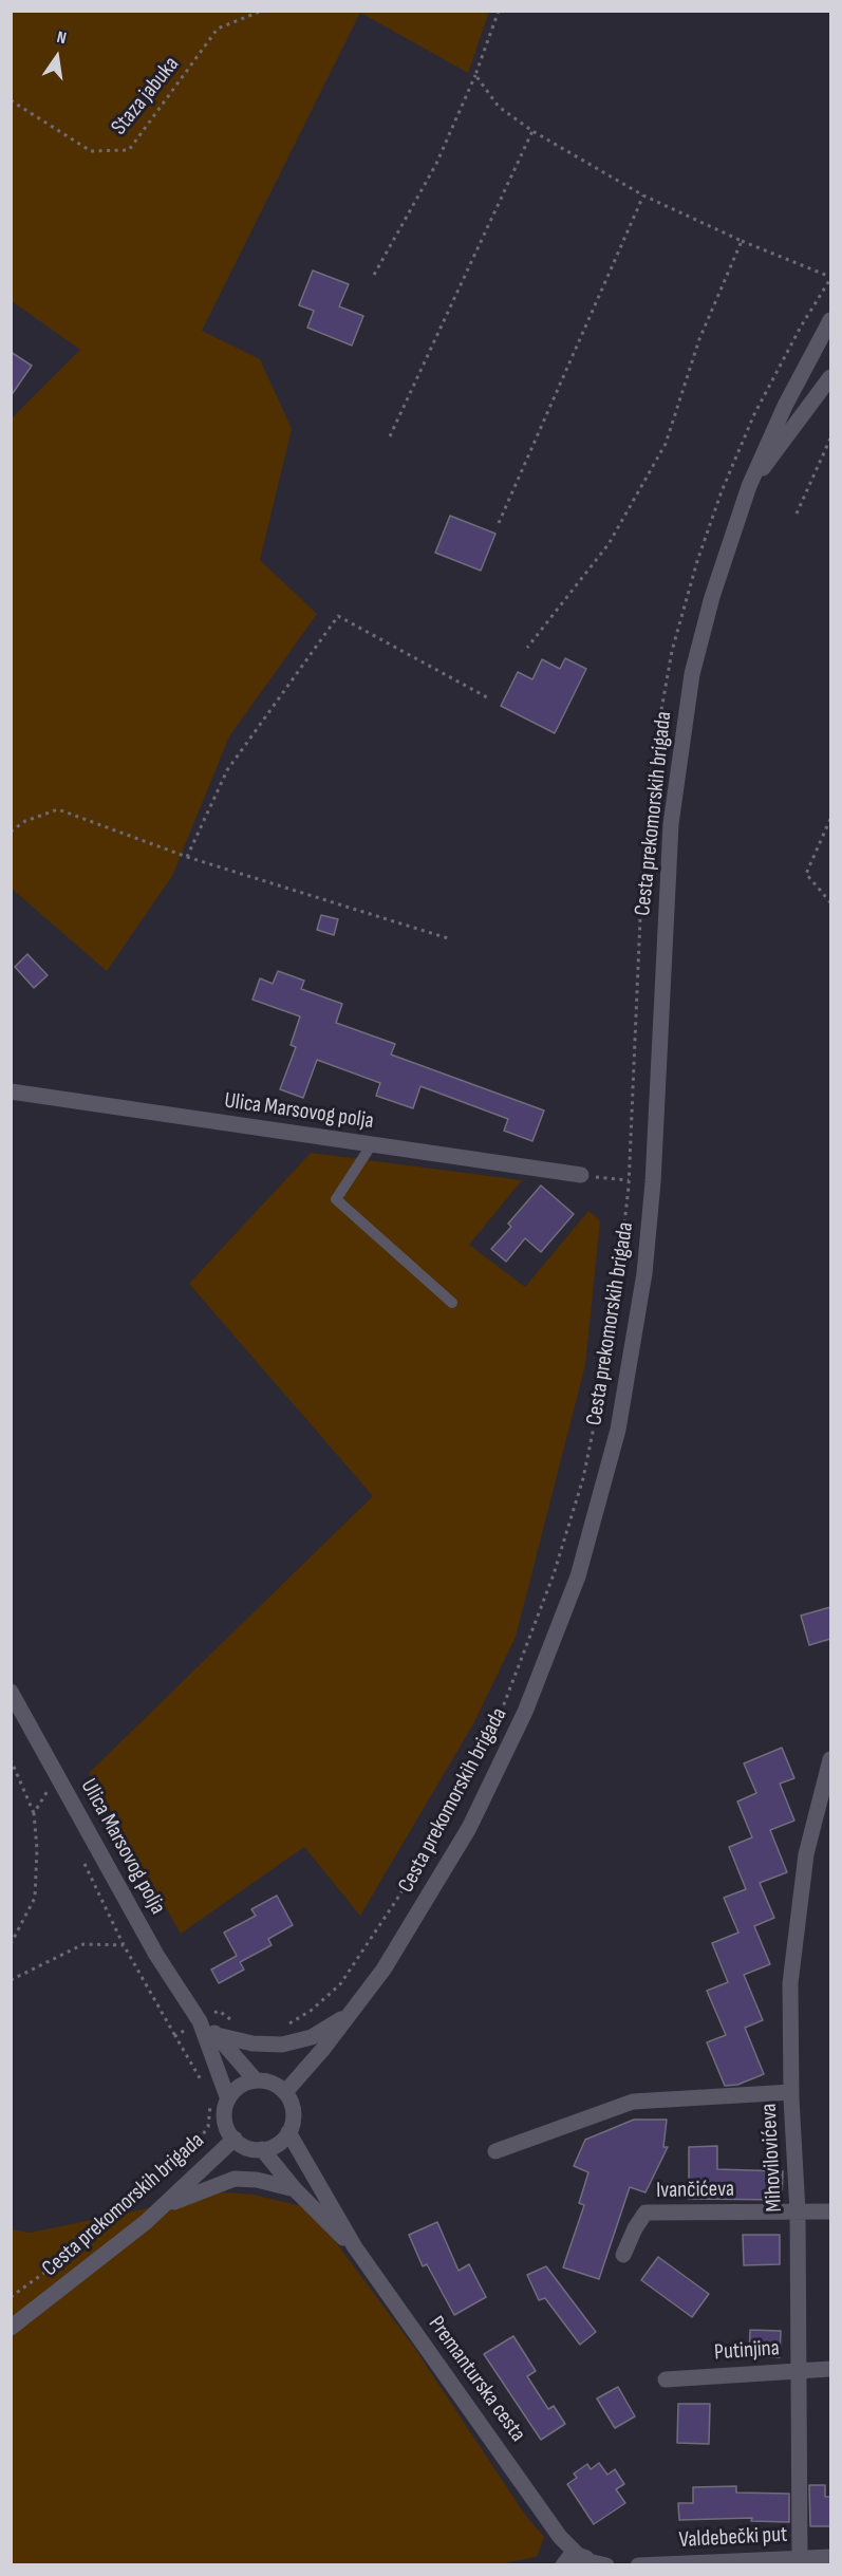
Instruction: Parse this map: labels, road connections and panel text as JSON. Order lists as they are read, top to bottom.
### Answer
{
  "streets": {
    "main road": [
      "Cesta prekomorskih brigada",
      "Ulica Marsovog polja",
      "Mihovilovićeva",
      "Ivančićeva",
      "Putinjina",
      "Premanturska cesta",
      "Valdebečki put"
    ],
    "path": ["Staza jabuka"]
  },
  "crossings": [
    ["Cesta prekomorskih brigada", "Ulica Marsovog polja"],
    ["Cesta prekomorskih brigada", "Premanturska cesta"],
    ["Ulica Marsovog polja", "Premanturska cesta"],
    ["Mihovilovićeva", "Ivančićeva"],
    ["Mihovilovićeva", "Putinjina"],
    ["Mihovilovićeva", "Valdebečki put"]
  ],
  "north": "top"
}
